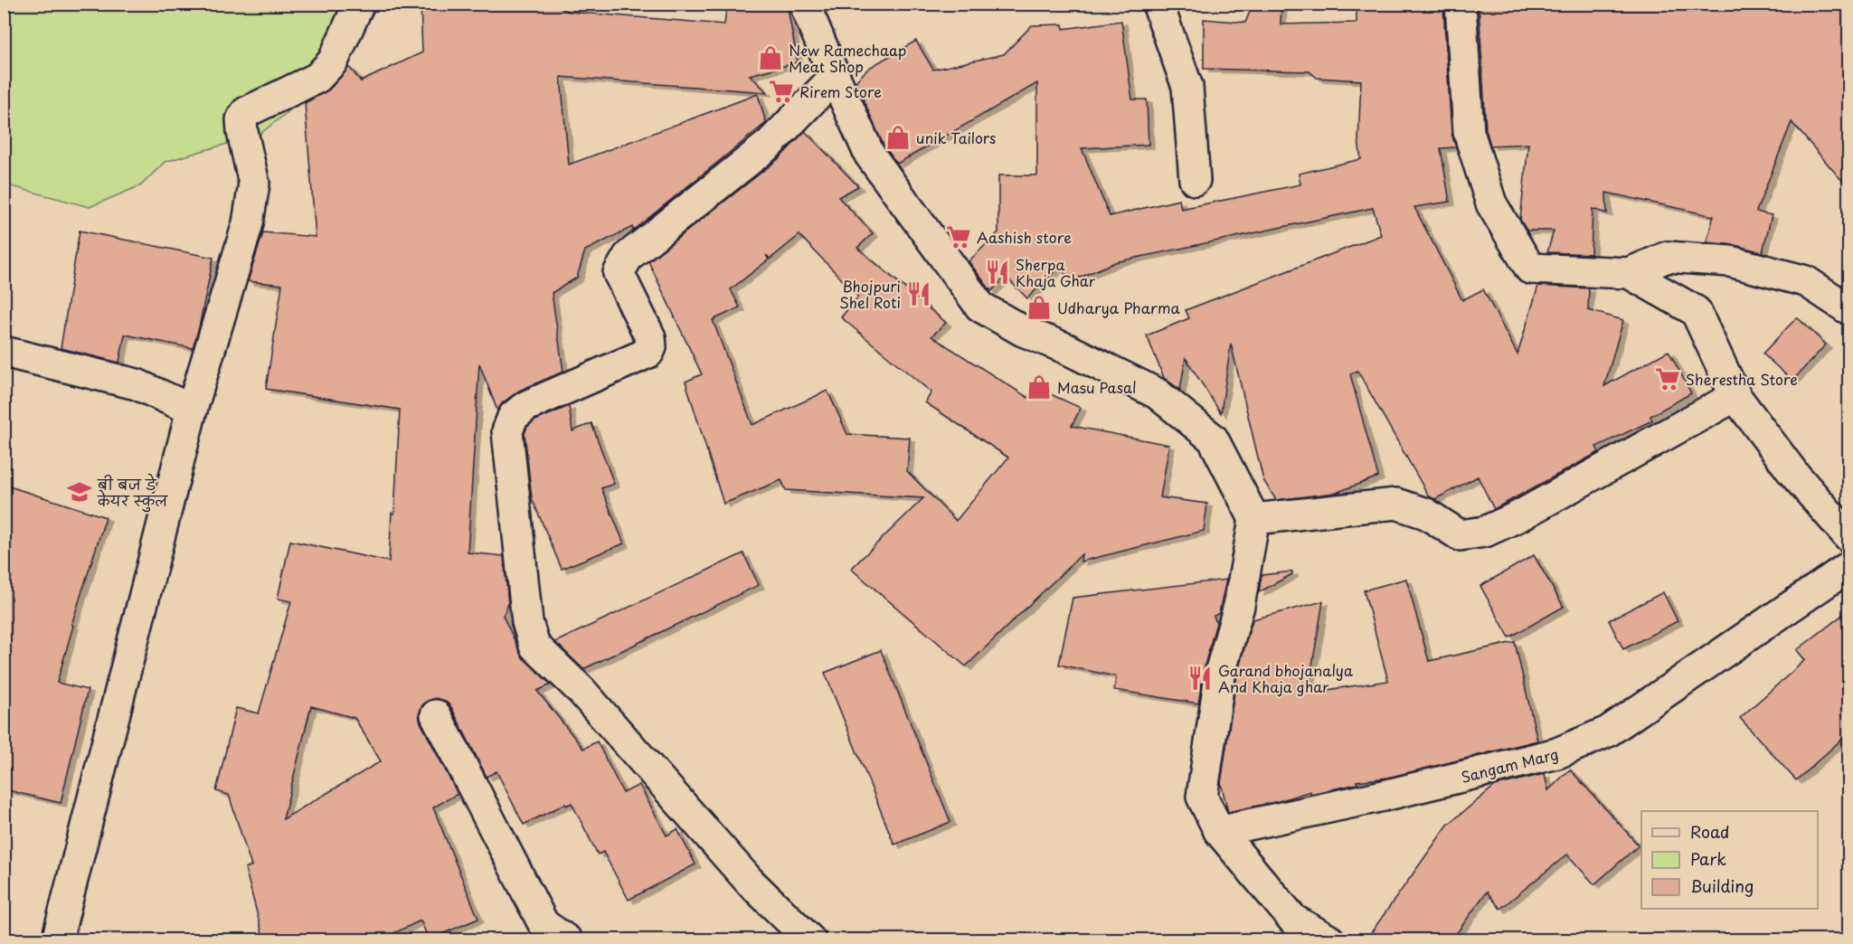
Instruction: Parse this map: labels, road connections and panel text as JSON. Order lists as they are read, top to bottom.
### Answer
{
  "streets": {
    "street": ["Sangam Marg"]
  },
  "places": {
    "shop": [
      "New Ramechaap Meat Shop",
      "unik Tailors",
      "Udharya Pharma",
      "Masu Pasal"
    ],
    "supermarket": ["Rirem Store", "Aashish store", "Sherestha Store"],
    "restaurant": ["Sherpa Khaja Ghar", "Bhojpuri Shel Roti", "Garand bhojanalya And Khaja ghar"],
    "school or university": ["बी बज डे केयर स्कुल"]
  },
  "legend": ["Road", "Park", "Building"]
}
